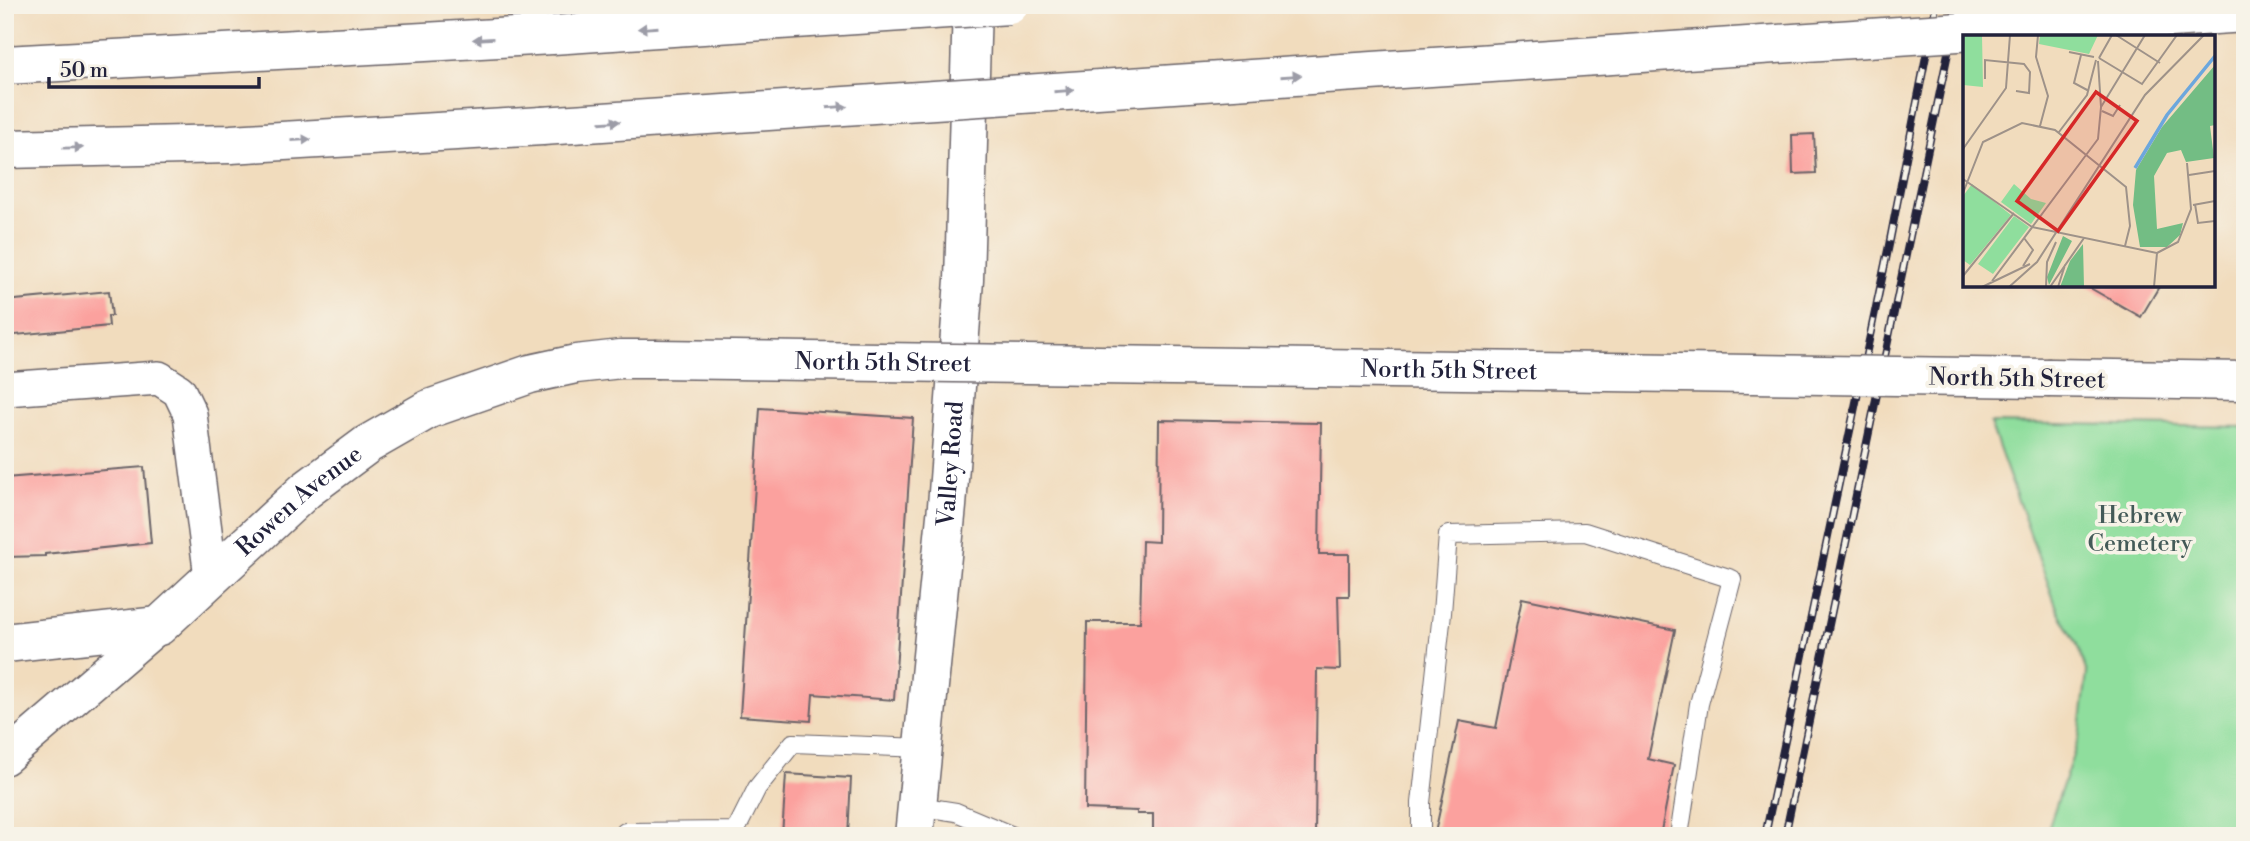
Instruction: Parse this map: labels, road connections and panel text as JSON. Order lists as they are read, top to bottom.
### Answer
{
  "streets": {
    "main road": ["North 5th Street", "Valley Road", "Rowen Avenue"]
  },
  "crossings": [
    ["North 5th Street", "Rowen Avenue"]
  ],
  "parks": ["Hebrew Cemetery"],
  "scale_bar": "50 m"
}
